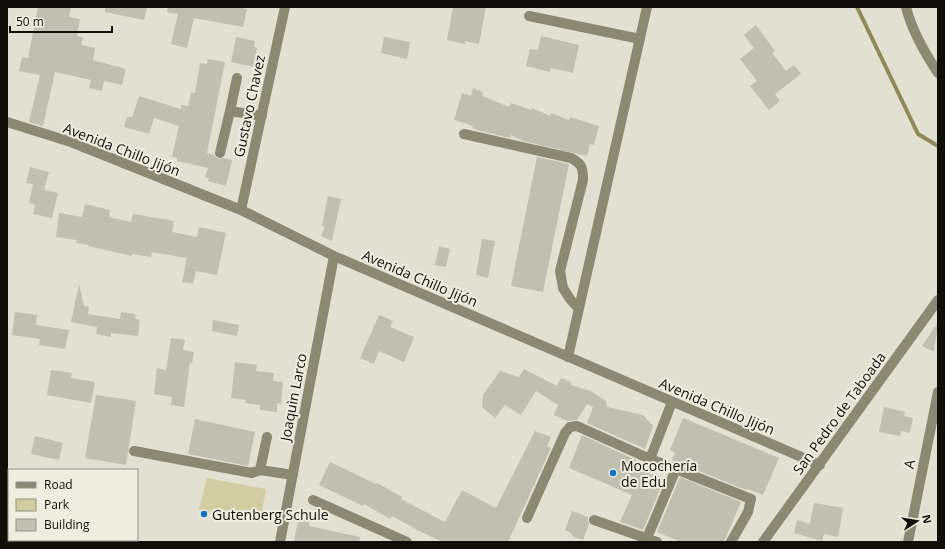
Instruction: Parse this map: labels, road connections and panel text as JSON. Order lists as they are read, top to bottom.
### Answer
{
  "streets": {
    "street": [
      "Gustavo Chavez",
      "Avenida Chillo Jijón",
      "Joaquìn Larco",
      "San Pedro de Taboada",
      "A"
    ]
  },
  "crossings": [
    ["Gustavo Chavez", "Avenida Chillo Jijón"],
    ["Avenida Chillo Jijón", "Joaquìn Larco"],
    ["Avenida Chillo Jijón", "San Pedro de Taboada"]
  ],
  "places": ["Mocochería de Edu", "Gutenberg Schule"],
  "legend": ["Road", "Park", "Building"],
  "scale_bar": "50 m",
  "north": "right"
}
